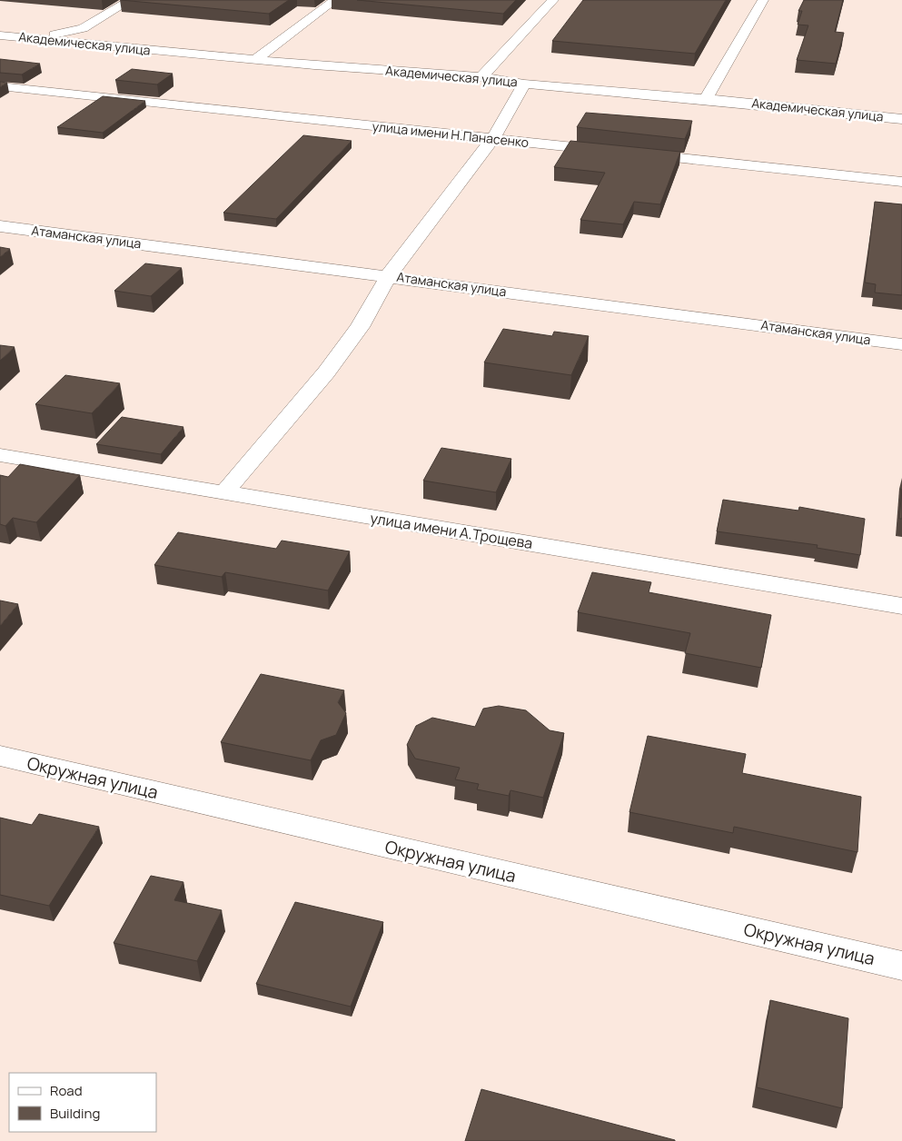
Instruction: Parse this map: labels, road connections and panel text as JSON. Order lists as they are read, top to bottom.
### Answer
{
  "streets": {
    "street": [
      "Академическая улица",
      "улица имени Н.Панасенко",
      "Атаманская улица",
      "улица имени А.Трощева",
      "Окружная улица"
    ]
  },
  "legend": ["Road", "Building"]
}
